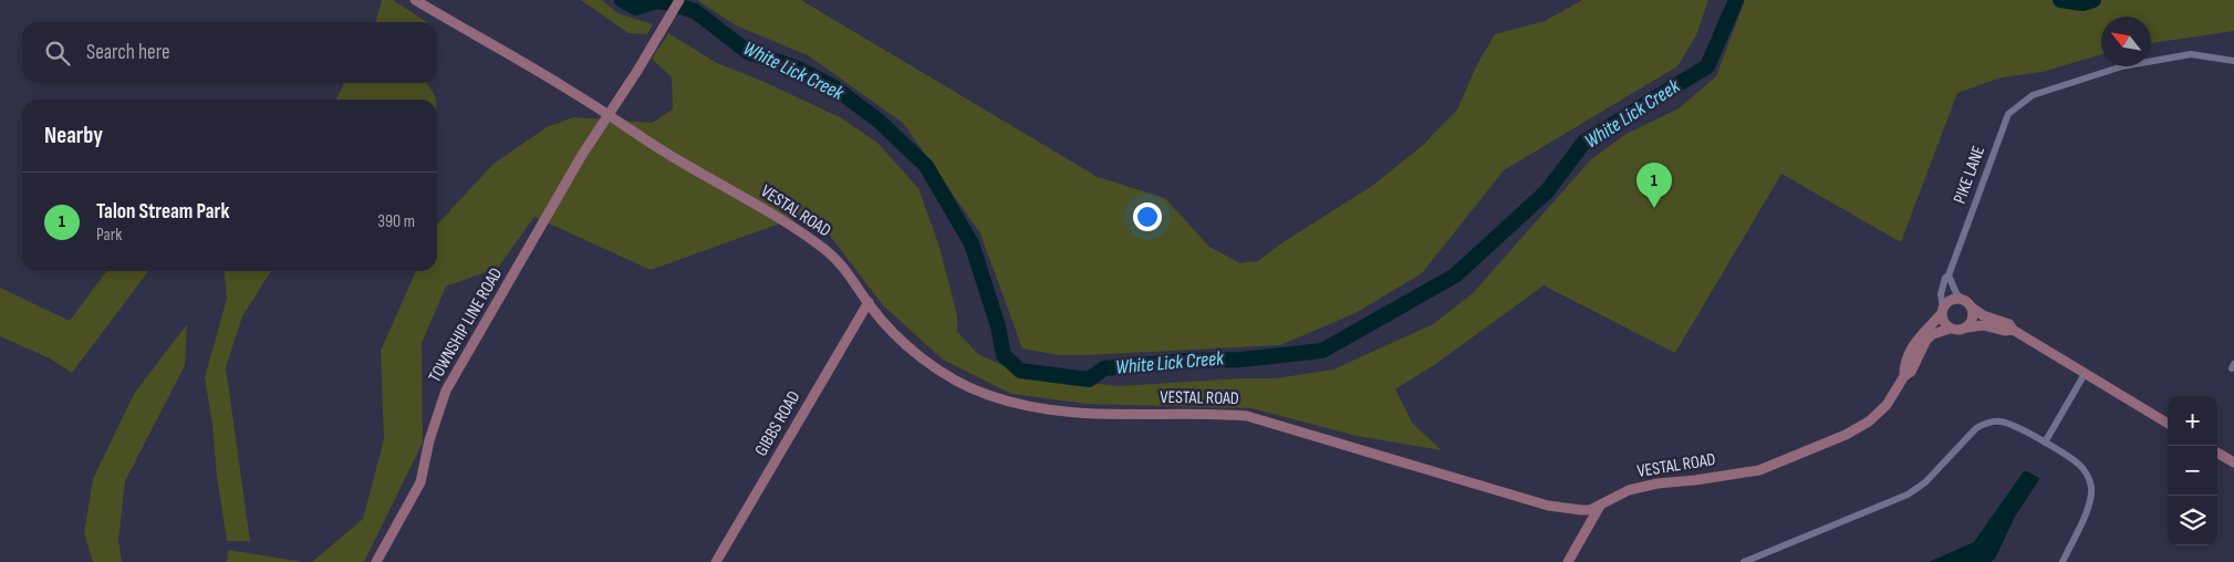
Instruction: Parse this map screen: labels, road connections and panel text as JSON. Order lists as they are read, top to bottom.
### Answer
{
  "streets": {
    "street": [
      "PIKE LANE",
      "VESTAL ROAD",
      "TOWNSHIP LINE ROAD",
      "GIBBS ROAD"
    ]
  },
  "crossings": [
    ["PIKE LANE", "VESTAL ROAD"],
    ["VESTAL ROAD", "TOWNSHIP LINE ROAD"],
    ["VESTAL ROAD", "GIBBS ROAD"]
  ],
  "water": ["White Lick Creek"],
  "north": "top left",
  "page": {
    "search": "Search here",
    "heading": "Nearby",
    "pins": "1",
    "list": [
      {
        "mark": "1",
        "name": "Talon Stream Park",
        "note": "Park",
        "value": "390 m"
      }
    ],
    "map_buttons": ["+", "−"]
  }
}
